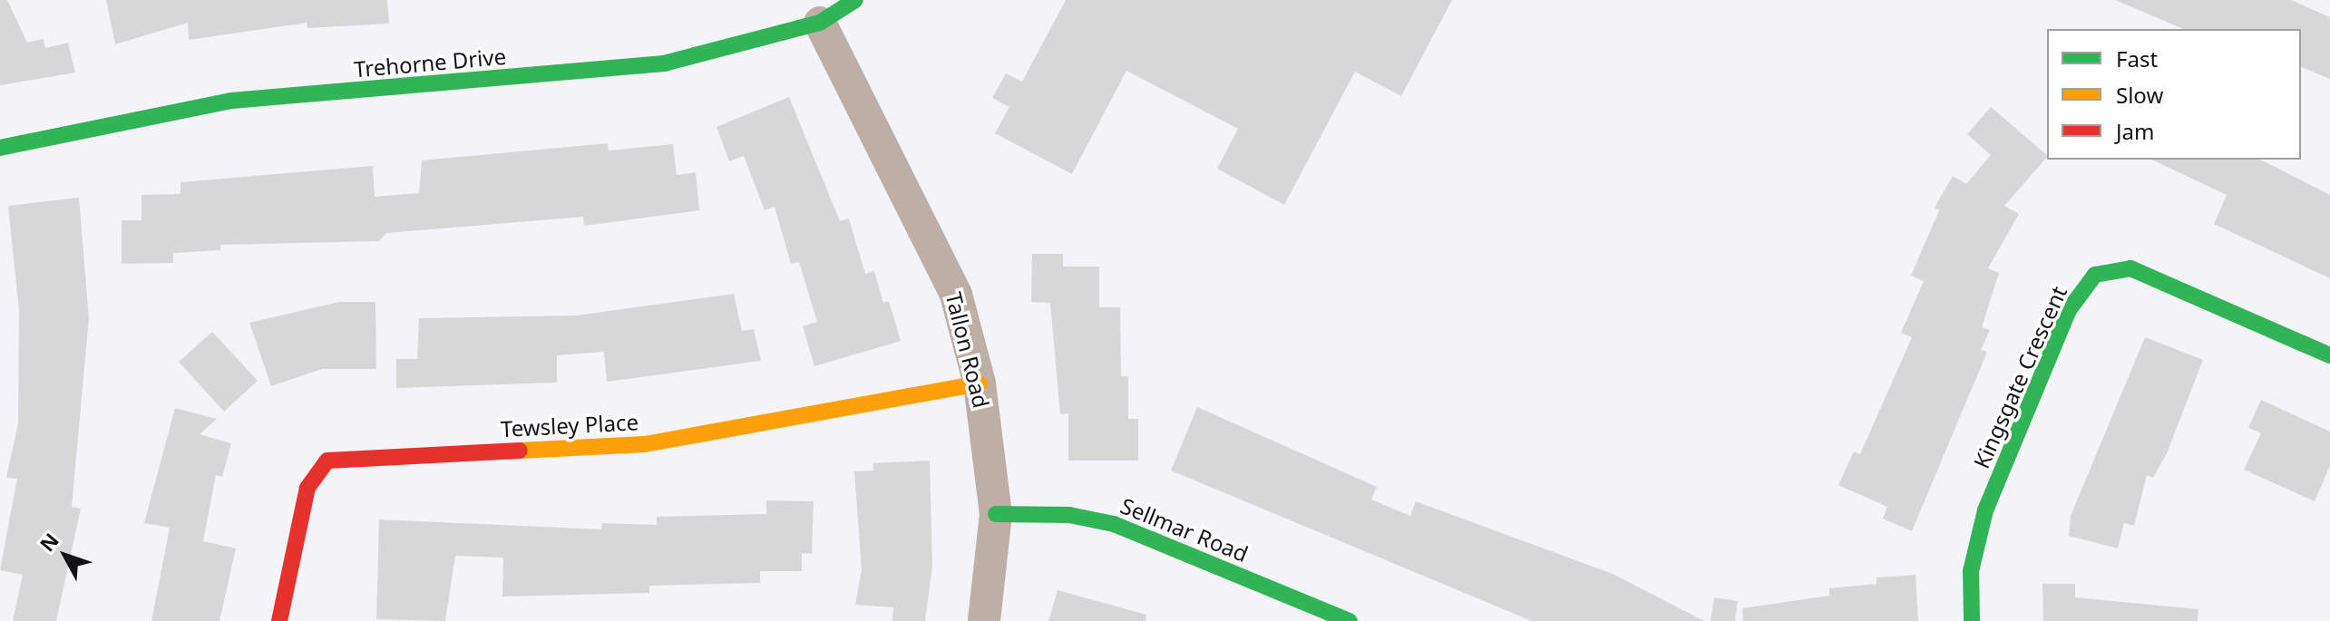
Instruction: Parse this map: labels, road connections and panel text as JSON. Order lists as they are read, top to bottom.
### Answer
{
  "streets": {
    "street": [
      "Trehorne Drive",
      "Tallon Road",
      "Kingsgate Crescent",
      "Tewsley Place",
      "Sellmar Road"
    ]
  },
  "crossings": [
    ["Trehorne Drive", "Tallon Road"],
    ["Tallon Road", "Tewsley Place"],
    ["Tallon Road", "Sellmar Road"]
  ],
  "legend": ["Fast", "Slow", "Jam"],
  "north": "top left"
}
